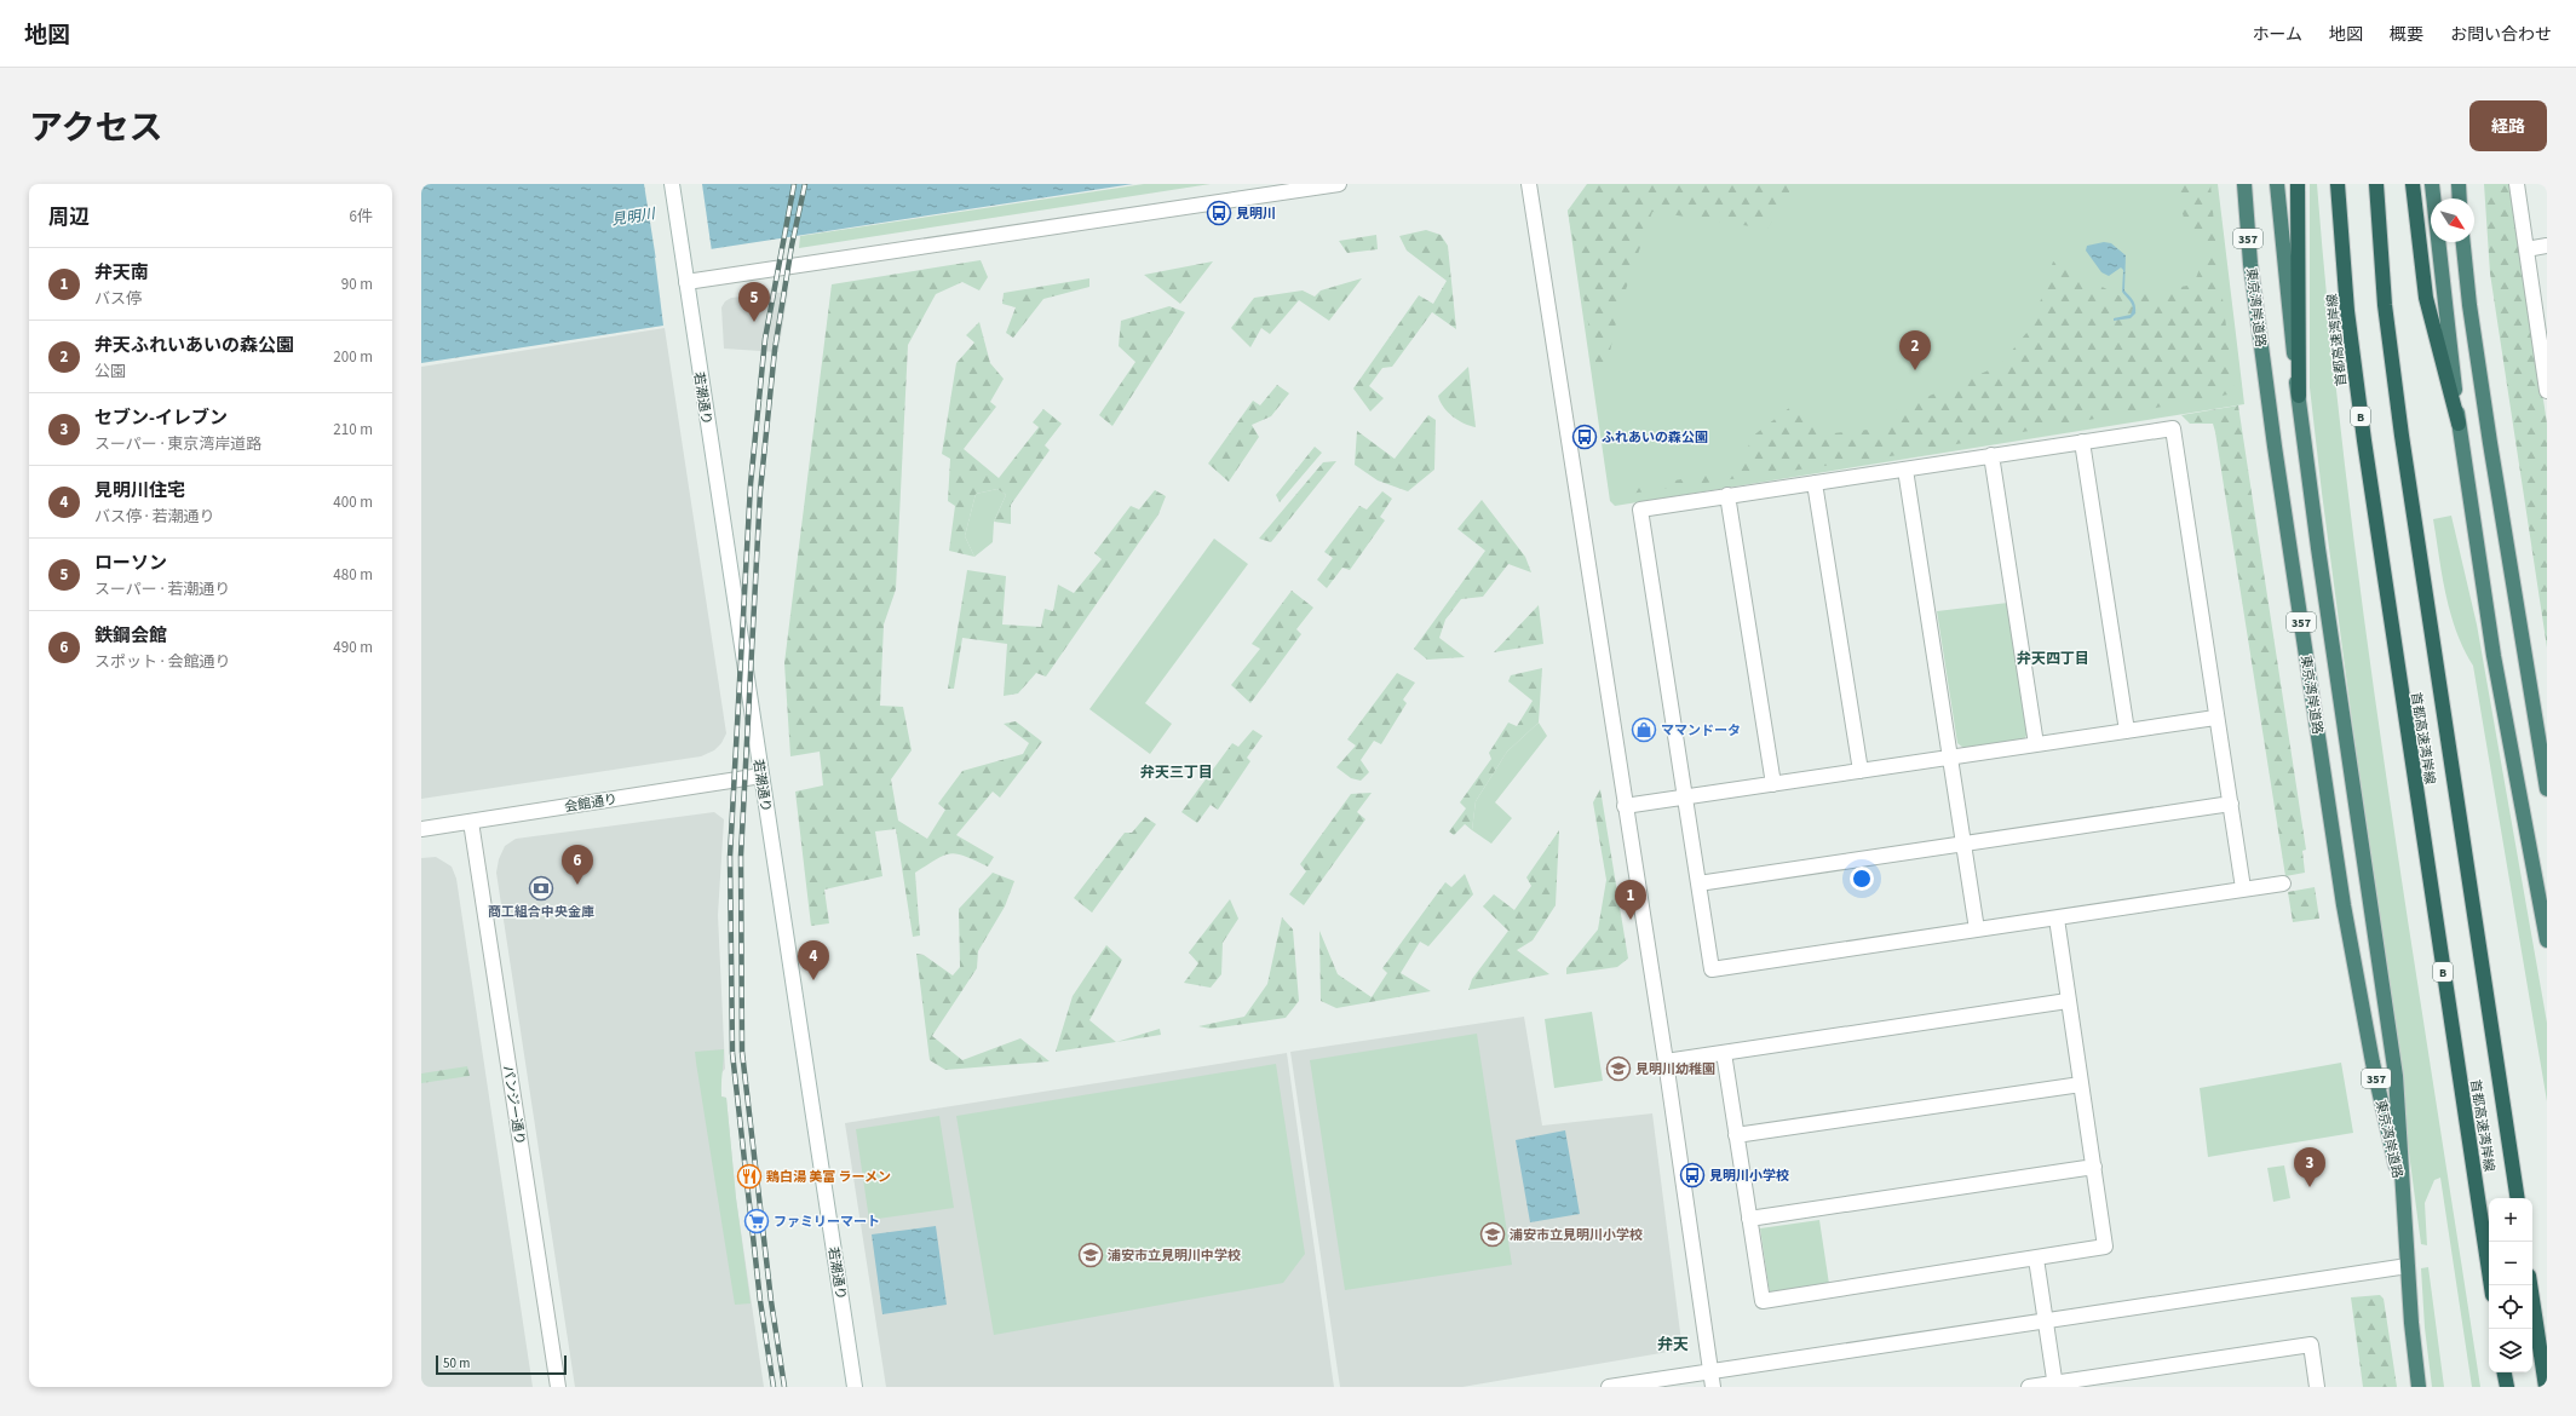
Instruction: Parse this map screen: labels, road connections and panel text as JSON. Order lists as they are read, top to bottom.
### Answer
{
  "streets": {
    "highway": [
      "357",
      "東京湾岸道路",
      "首都高速湾岸線",
      "B"
    ],
    "street": ["若潮通り", "会館通り", "パンジー通り"]
  },
  "crossings": [
    ["若潮通り", "会館通り"],
    ["会館通り", "パンジー通り"]
  ],
  "districts": ["弁天四丁目", "弁天三丁目", "弁天"],
  "water": ["見明川"],
  "places": {
    "bus stop": ["見明川", "ふれあいの森公園", "見明川小学校"],
    "shop": ["ママンドータ"],
    "bank": ["商工組合中央金庫"],
    "school or university": ["見明川幼稚園", "浦安市立見明川小学校", "浦安市立見明川中学校"],
    "restaurant": ["鶏白湯 美富 ラーメン"],
    "supermarket": ["ファミリーマート"]
  },
  "scale_bar": "50 m",
  "north": "bottom right",
  "page": {
    "header": "地図",
    "nav": [
      "ホーム",
      "地図",
      "概要",
      "お問い合わせ"
    ],
    "title": "アクセス",
    "buttons": "経路",
    "heading": ["周辺", "6件"],
    "list": [
      {
        "mark": "1",
        "name": "弁天南",
        "note": "バス停",
        "value": "90 m"
      },
      {
        "mark": "2",
        "name": "弁天ふれいあいの森公園",
        "note": "公園",
        "value": "200 m"
      },
      {
        "mark": "3",
        "name": "セブン-イレブン",
        "note": "スーパー · 東京湾岸道路",
        "value": "210 m"
      },
      {
        "mark": "4",
        "name": "見明川住宅",
        "note": "バス停 · 若潮通り",
        "value": "400 m"
      },
      {
        "mark": "5",
        "name": "ローソン",
        "note": "スーパー · 若潮通り",
        "value": "480 m"
      },
      {
        "mark": "6",
        "name": "鉄鋼会館",
        "note": "スポット · 会館通り",
        "value": "490 m"
      }
    ],
    "pins": [
      "5",
      "2",
      "6",
      "1",
      "4",
      "3"
    ],
    "map_buttons": ["+", "−"],
    "scale": "50 m"
  }
}
